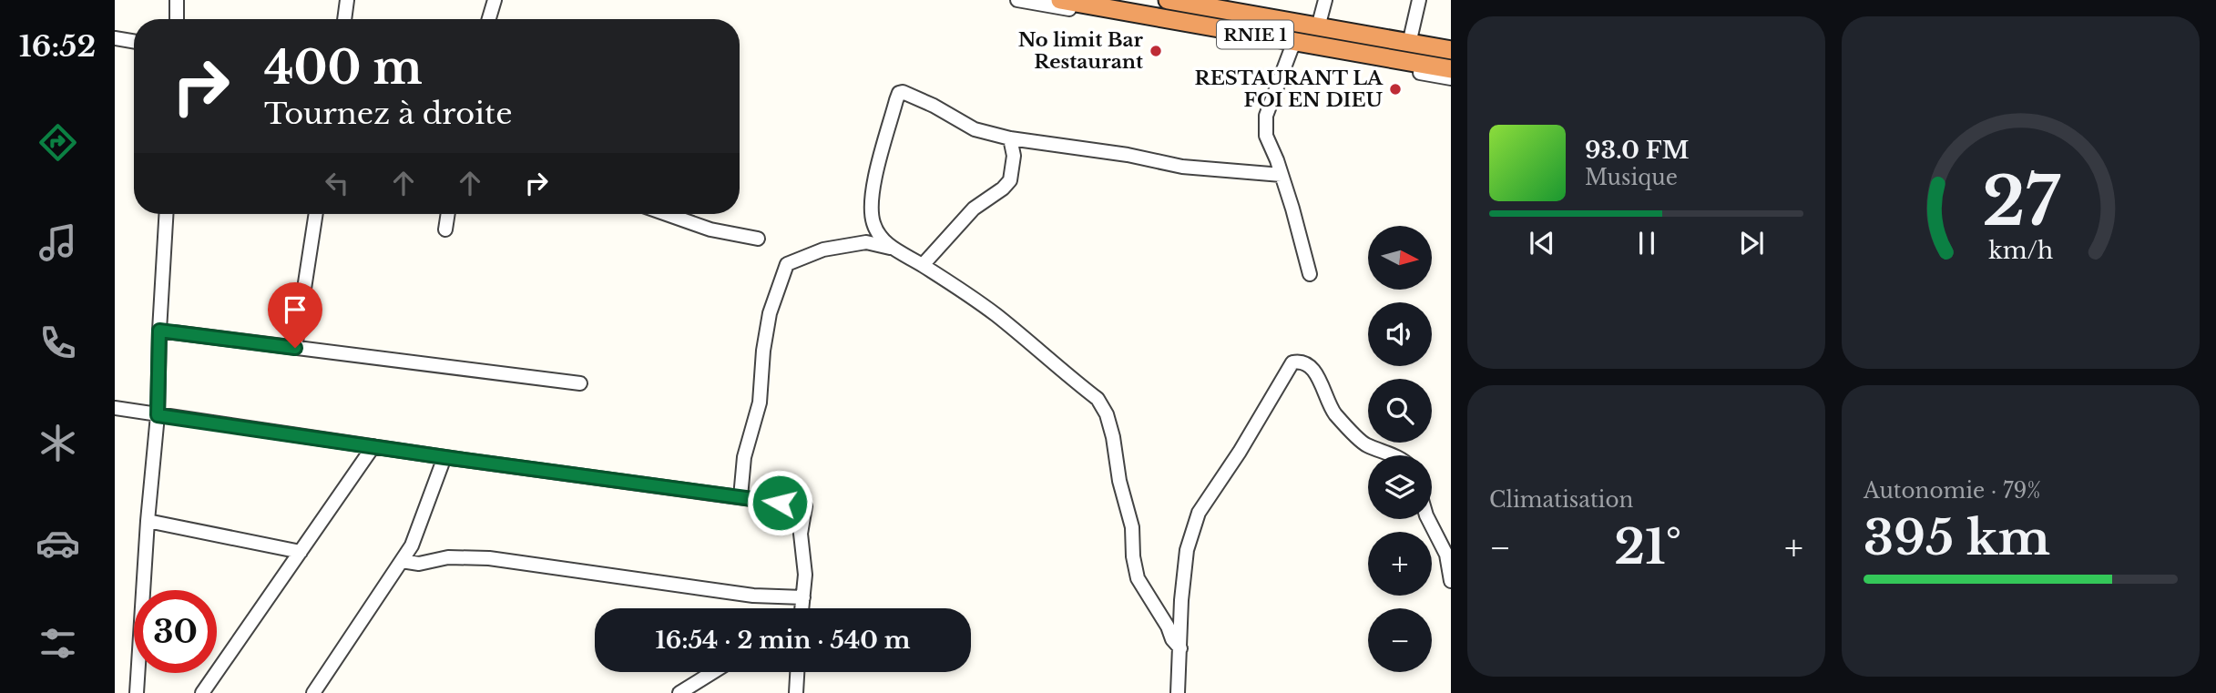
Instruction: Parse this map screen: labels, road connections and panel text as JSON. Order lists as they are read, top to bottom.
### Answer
{
  "streets": {
    "highway": ["RNIE 1"]
  },
  "places": ["No limit Bar Restaurant", "RESTAURANT LA FOI EN DIEU"],
  "north": "right",
  "page": {
    "tabs": "16:52",
    "turn": ["400 m", "Tournez à droite"],
    "song": ["93.0 FM", "Musique"],
    "map_buttons": ["+", "−"],
    "tile": [
      "Climatisation",
      ["Autonomie · 79%", "395 km"]
    ],
    "heat": ["−", "21°", "+"],
    "limit": "30",
    "trip": "16:54 · 2 min · 540 m",
    "gauge": ["27", "km/h"]
  }
}
